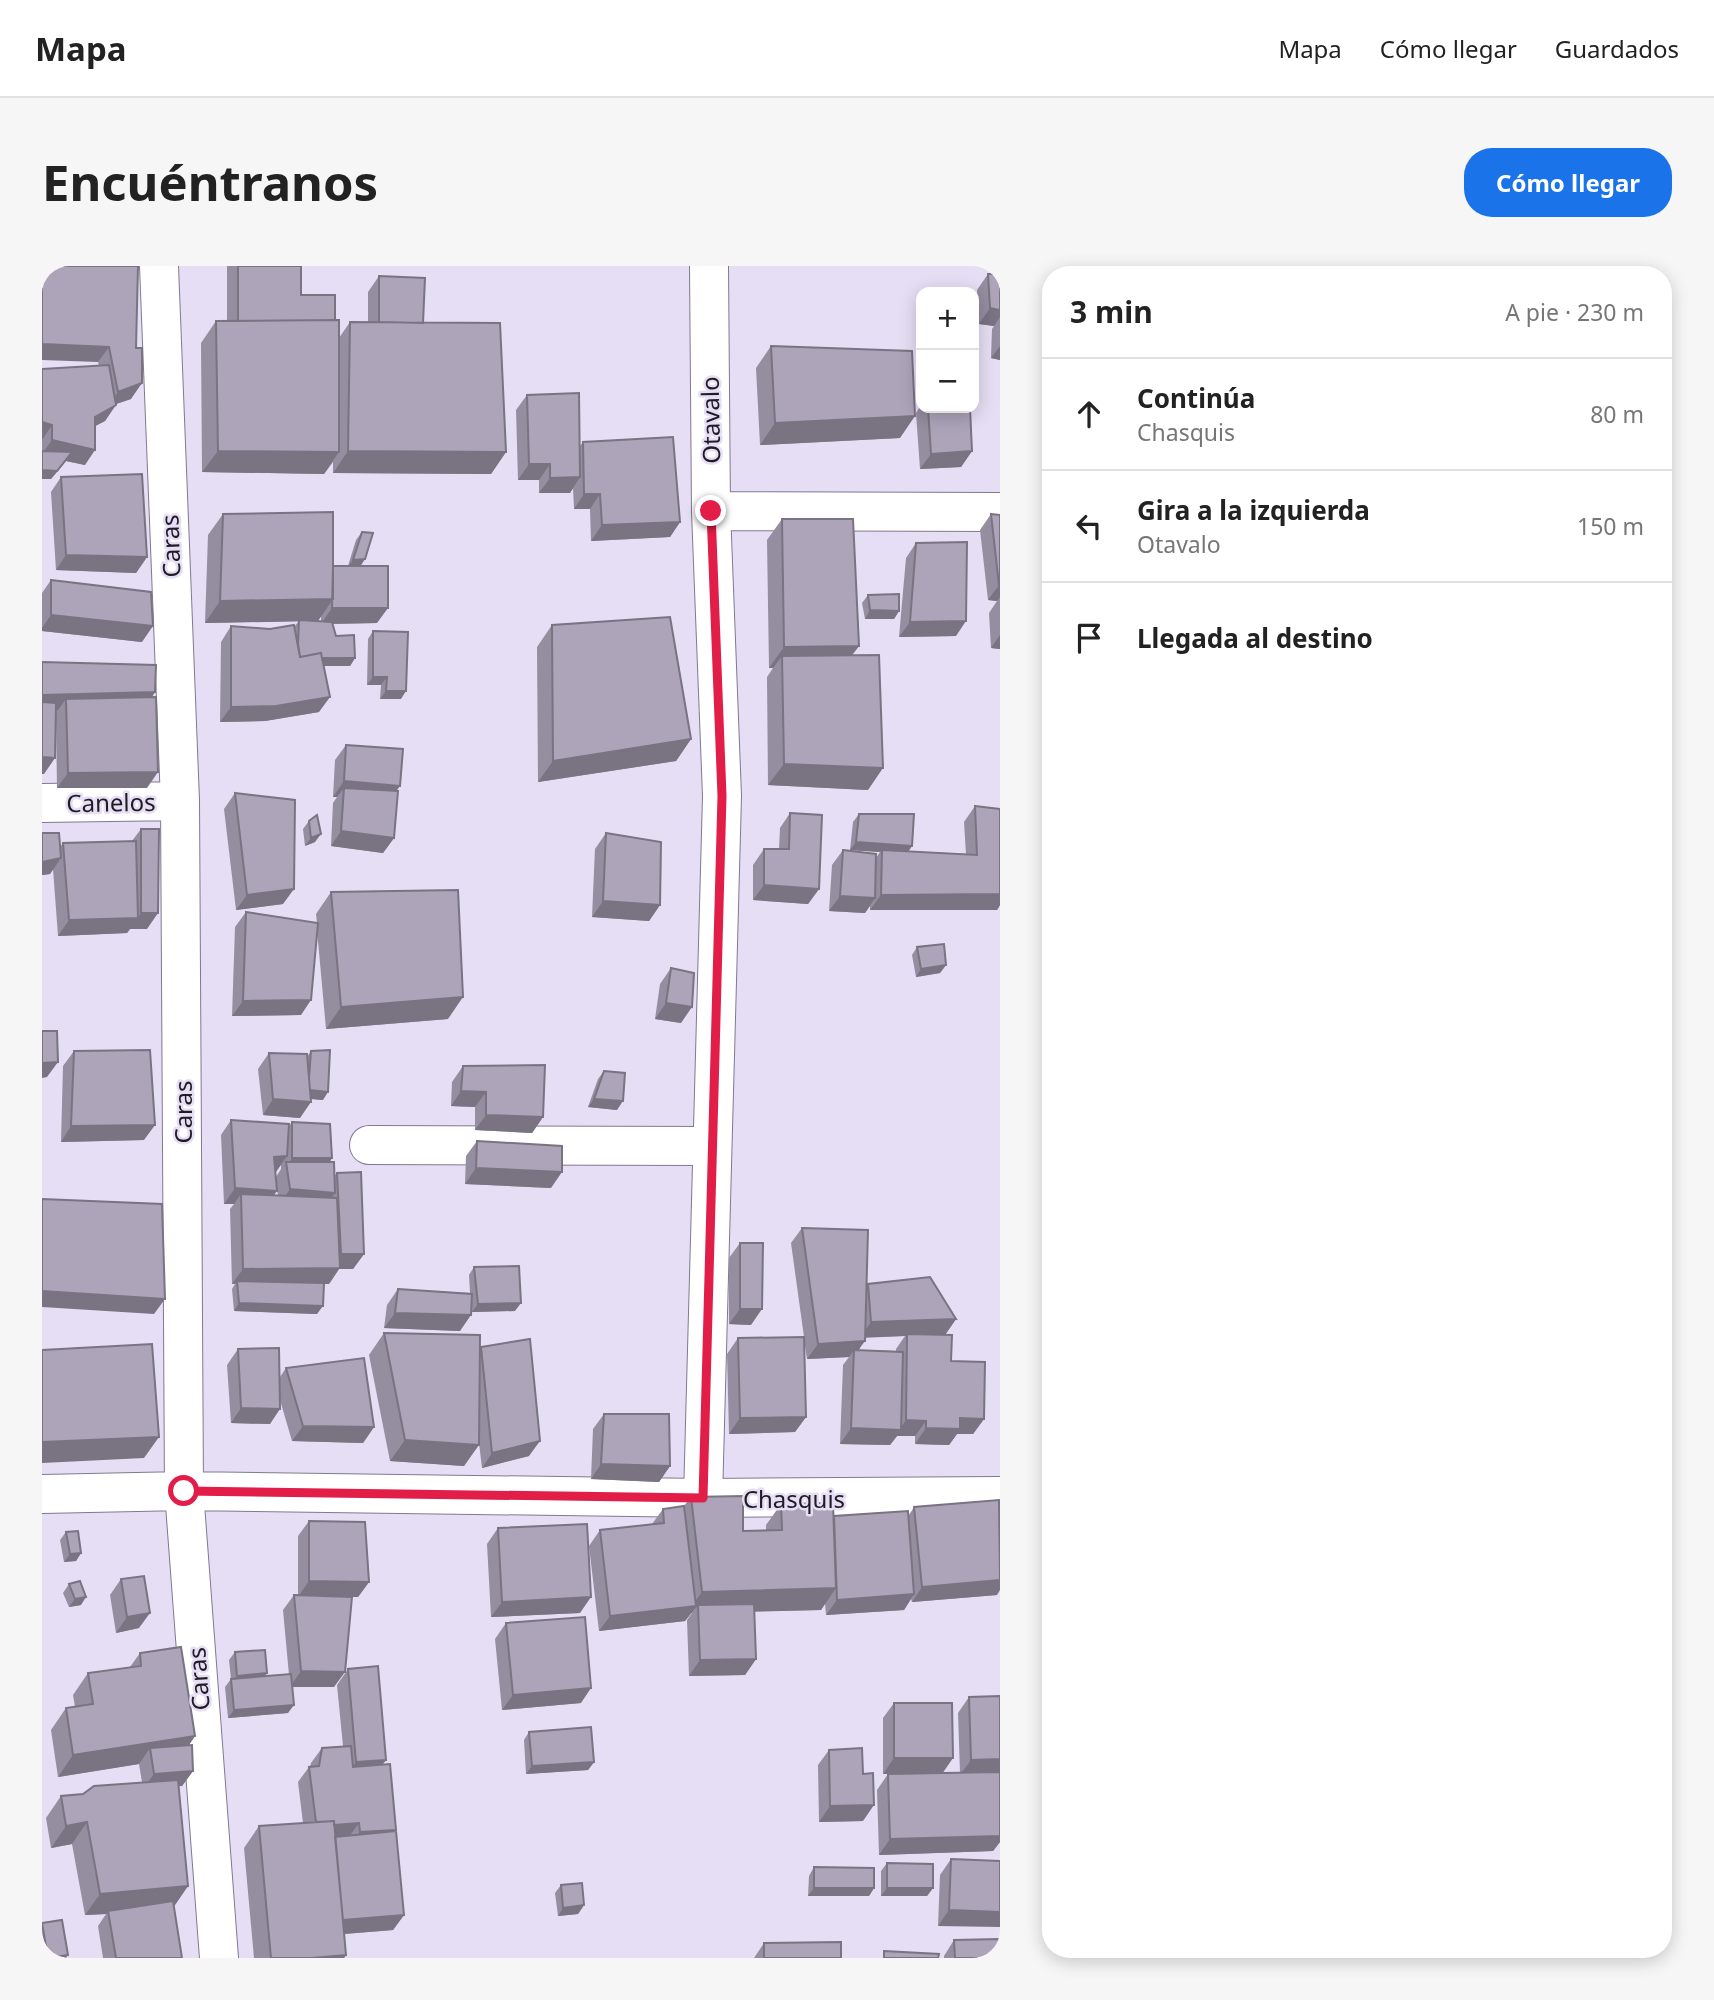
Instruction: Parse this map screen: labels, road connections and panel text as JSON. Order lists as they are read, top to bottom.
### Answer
{
  "streets": {
    "street": [
      "Otavalo",
      "Caras",
      "Canelos",
      "Chasquis"
    ]
  },
  "crossings": [
    ["Otavalo", "Chasquis"],
    ["Caras", "Canelos"],
    ["Caras", "Chasquis"]
  ],
  "page": {
    "header": "Mapa",
    "nav": ["Mapa", "Cómo llegar", "Guardados"],
    "buttons": "Cómo llegar",
    "title": "Encuéntranos",
    "heading": ["3 min", "A pie · 230 m"],
    "map_buttons": ["+", "−"],
    "list": [
      ["Continúa", "Chasquis", "80 m"],
      ["Gira a la izquierda", "Otavalo", "150 m"],
      "Llegada al destino"
    ]
  }
}
